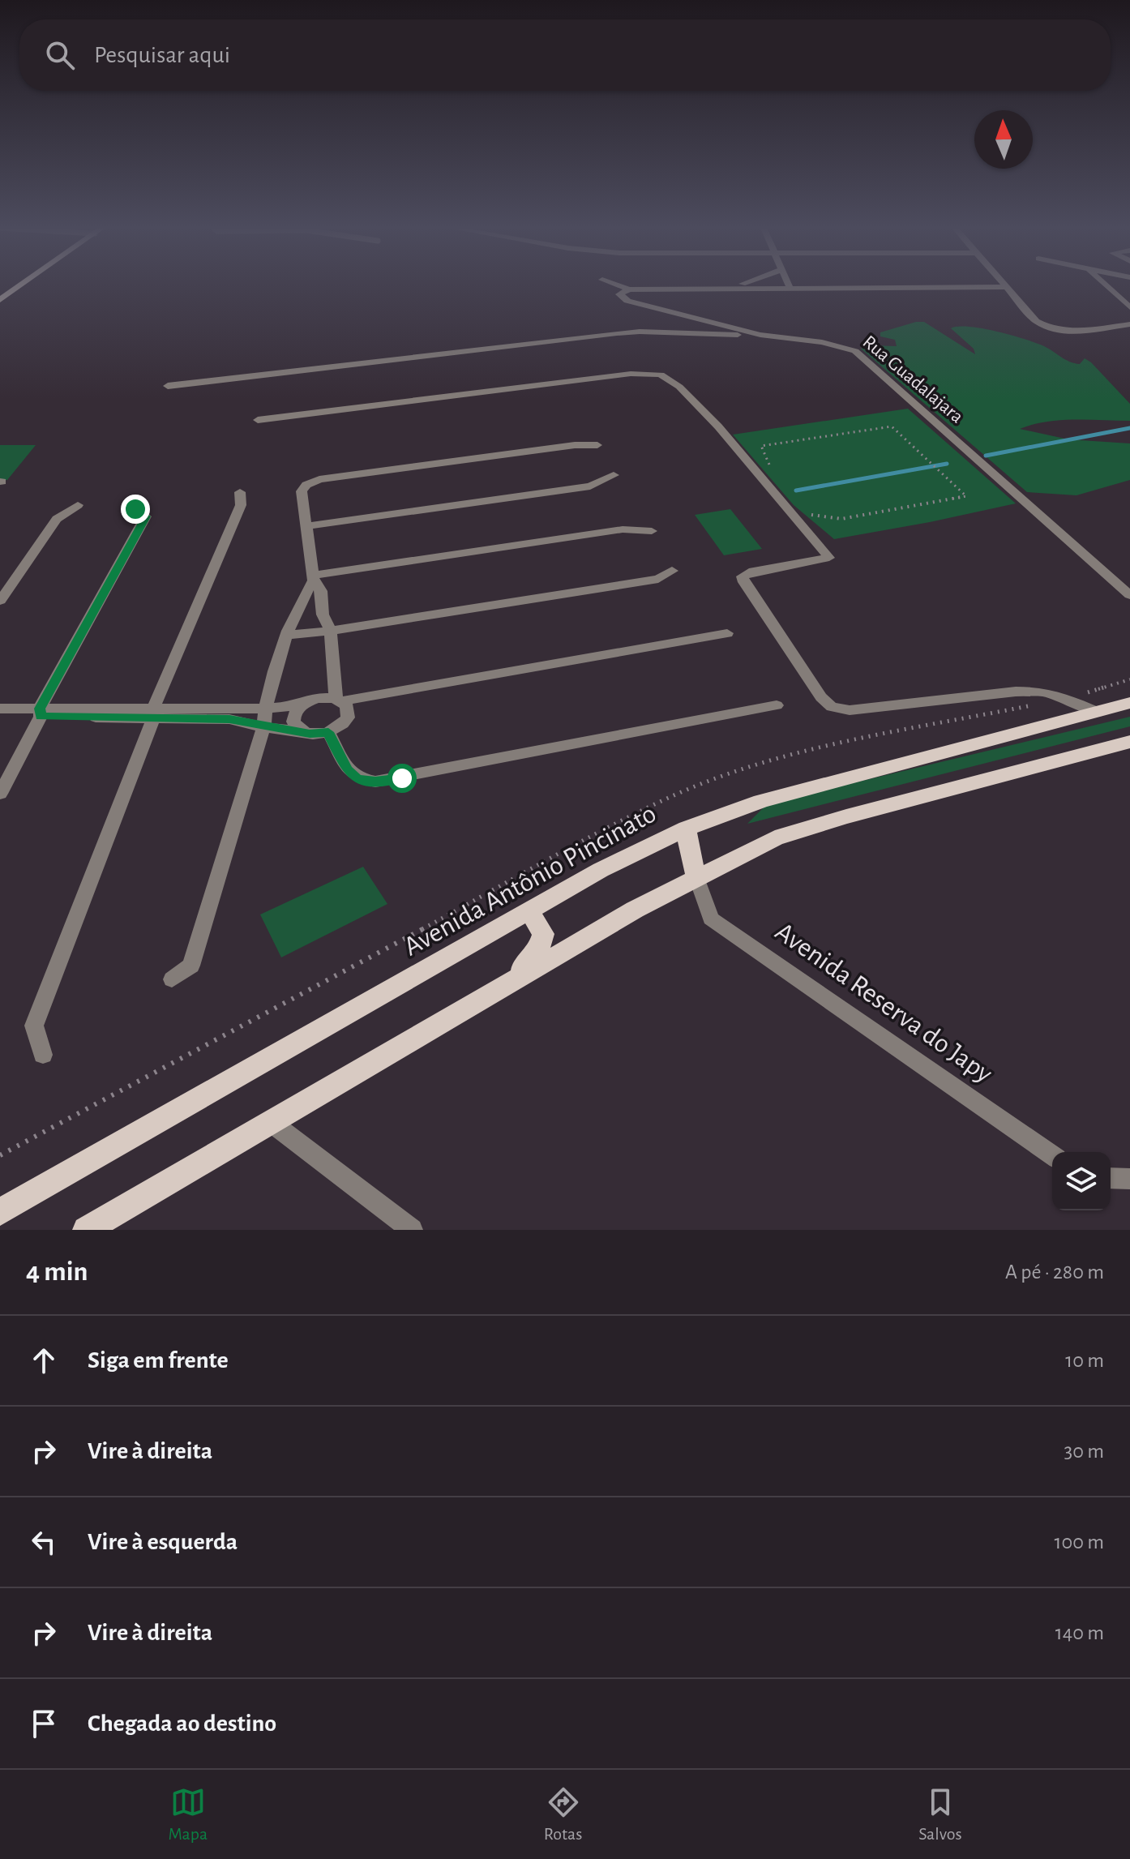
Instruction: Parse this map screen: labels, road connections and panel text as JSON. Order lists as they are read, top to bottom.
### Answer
{
  "streets": {
    "main road": ["Avenida Antônio Pincinato"],
    "street": ["Rua Guadalajara", "Avenida Reserva do Japy"]
  },
  "north": "top",
  "page": {
    "search": "Pesquisar aqui",
    "heading": ["4 min", "A pé · 280 m"],
    "list": [
      ["Siga em frente", "10 m"],
      ["Vire à direita", "30 m"],
      ["Vire à esquerda", "100 m"],
      ["Vire à direita", "140 m"],
      "Chegada ao destino"
    ],
    "nav": ["Mapa", "Rotas", "Salvos"]
  }
}
